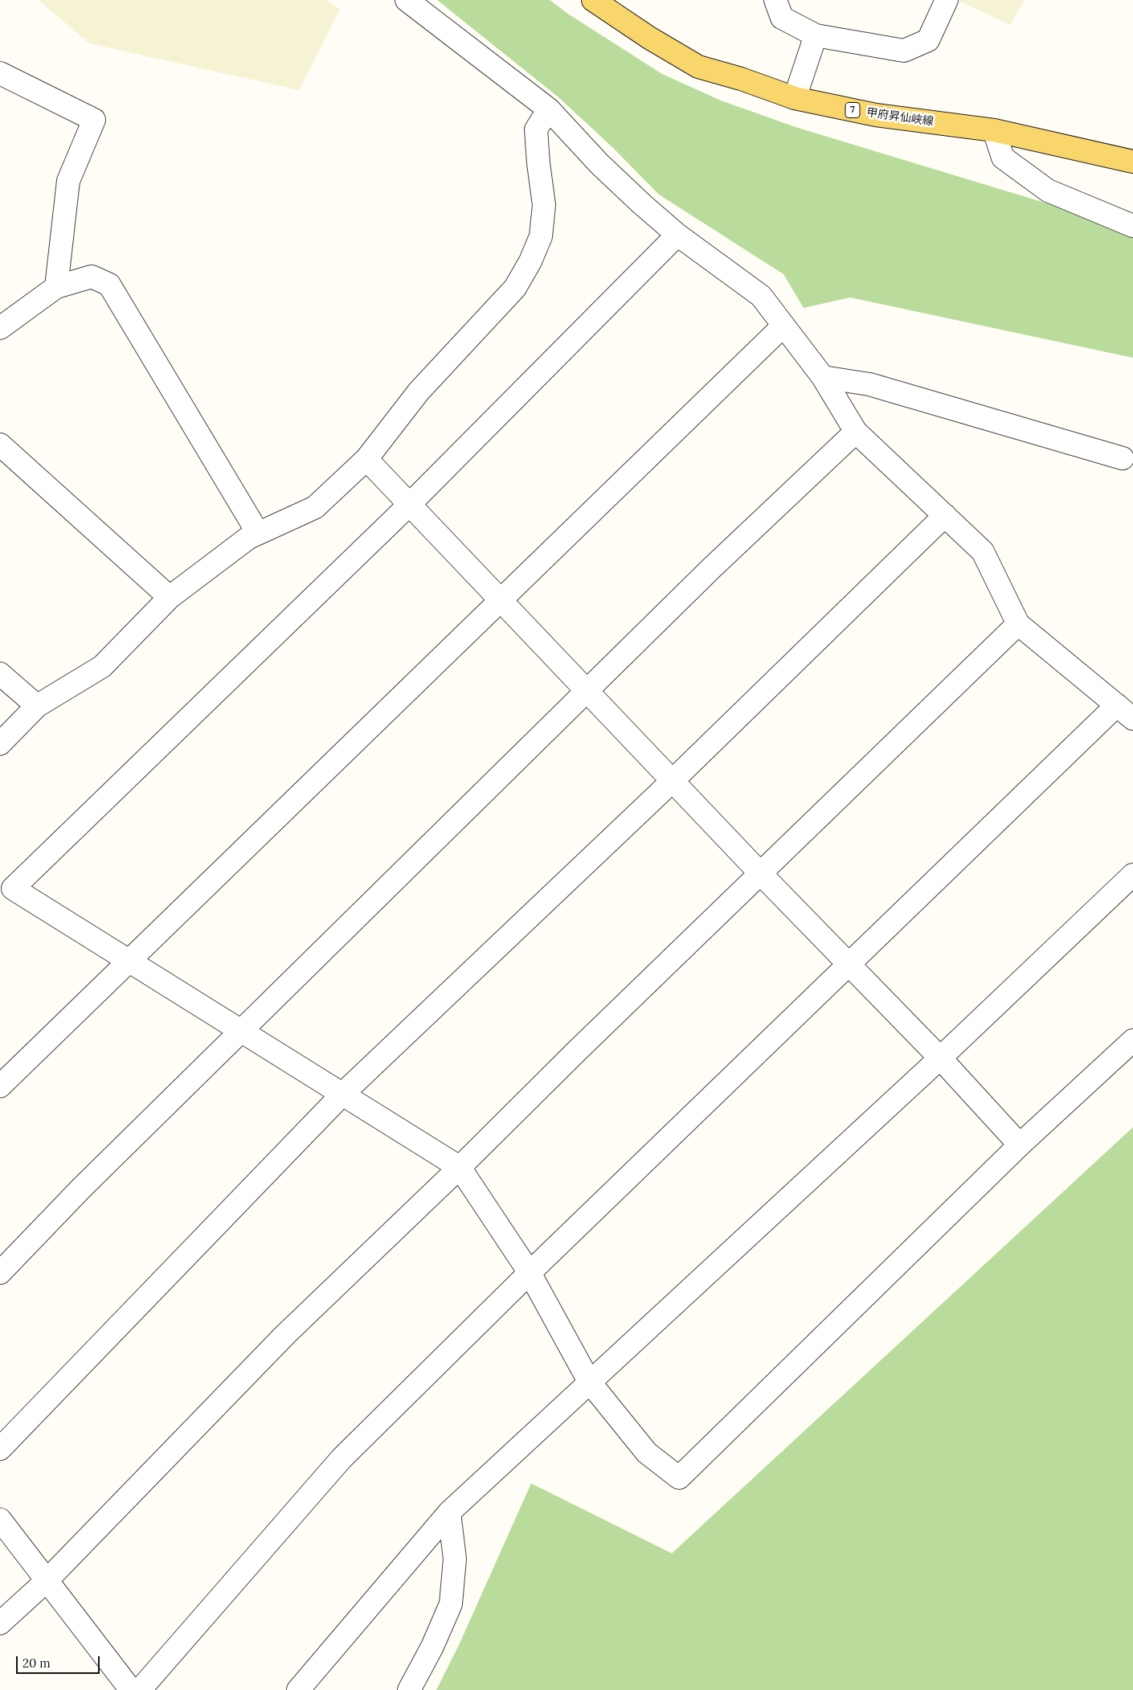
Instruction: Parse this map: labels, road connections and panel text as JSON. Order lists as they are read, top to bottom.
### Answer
{
  "streets": {
    "main road": ["7", "甲府昇仙峡線"]
  },
  "scale_bar": "20 m"
}
